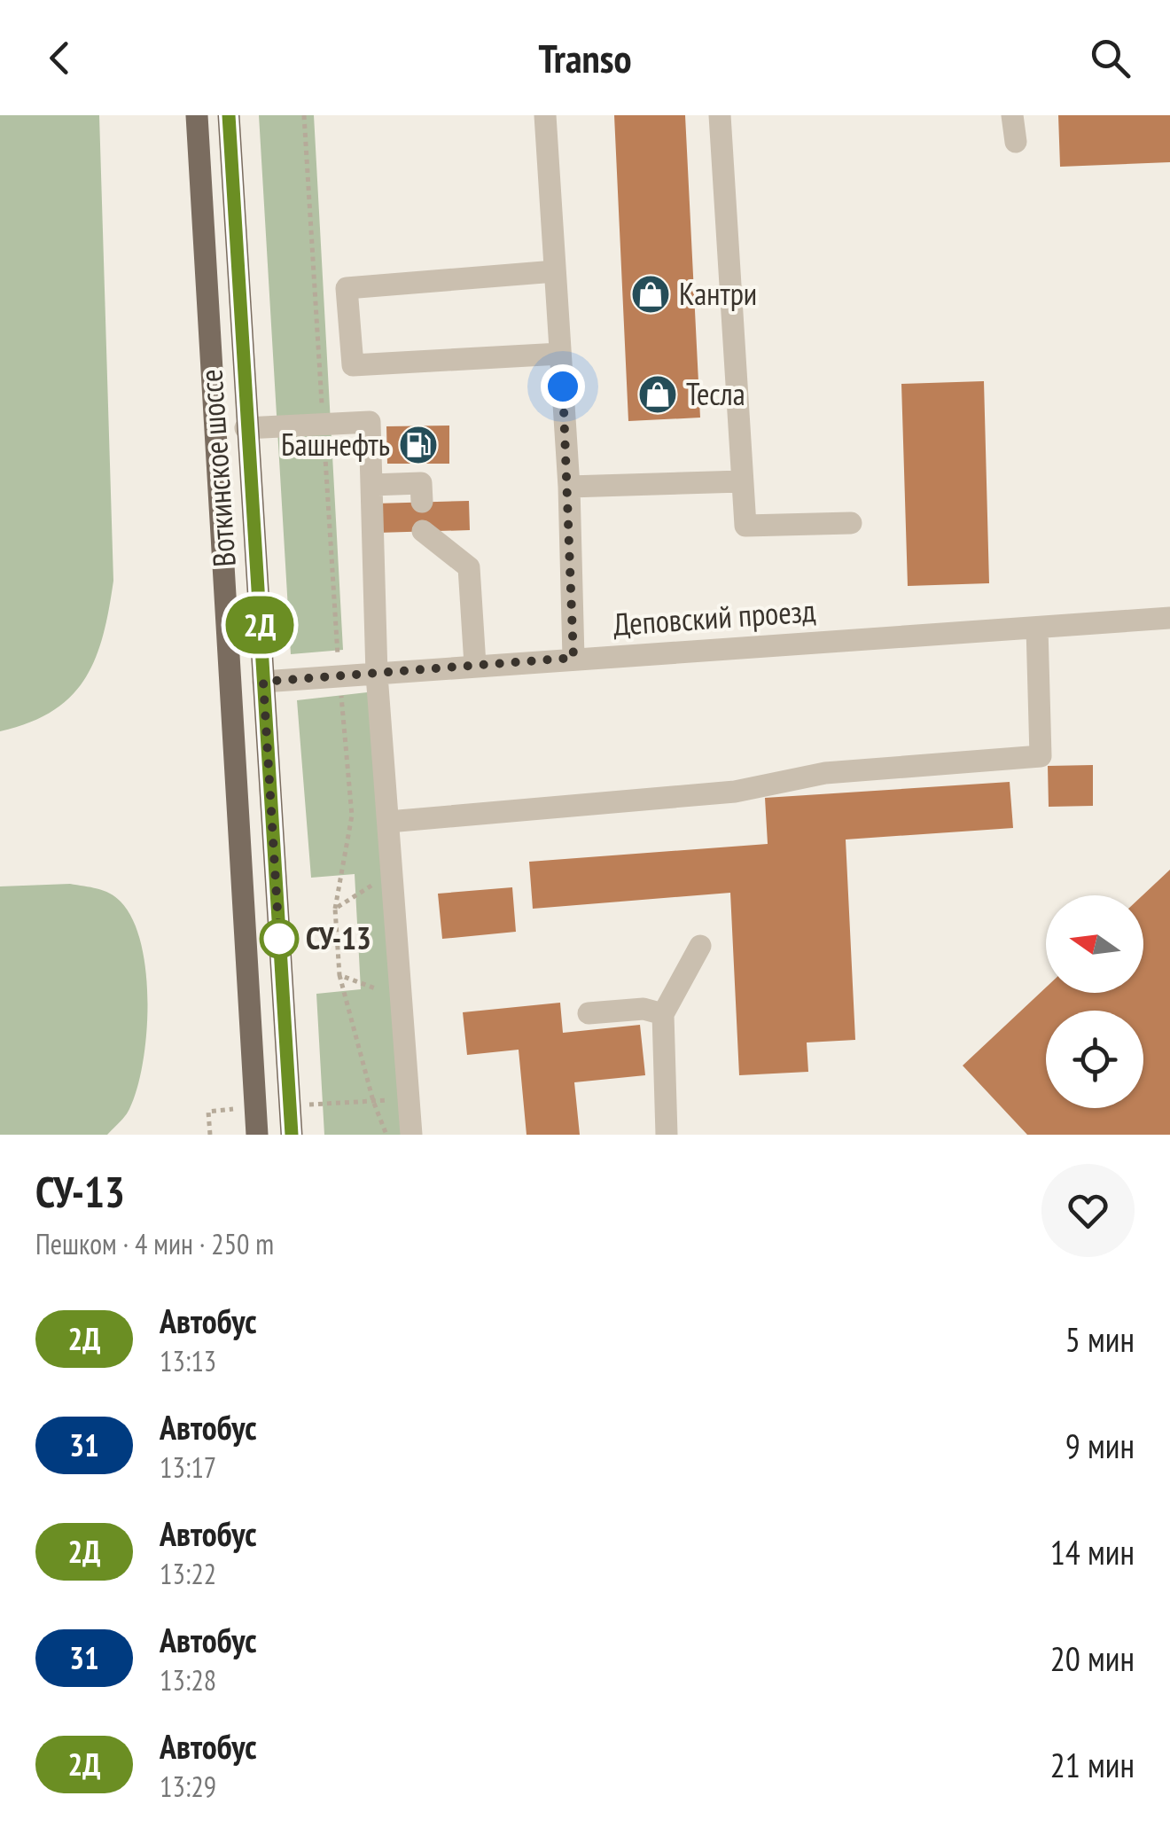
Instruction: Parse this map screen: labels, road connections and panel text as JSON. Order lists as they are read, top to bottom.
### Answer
{
  "streets": {
    "main road": ["Воткинское шоссе"],
    "street": ["Деповский проезд"]
  },
  "crossings": [
    ["Воткинское шоссе", "Деповский проезд"]
  ],
  "places": {
    "shop": ["Кантри", "Тесла"],
    "fuel station": ["Башнефть"],
    "other": ["СУ-13"]
  },
  "lines": ["bus line 2Д"],
  "north": "left",
  "page": {
    "header": "Transo",
    "on_map": "2Д",
    "heading": ["СУ-13", "Пешком · 4 мин · 250 m"],
    "list": [
      {
        "mark": "2Д",
        "name": "Автобус",
        "note": "13:13",
        "value": "5 мин"
      },
      {
        "mark": "31",
        "name": "Автобус",
        "note": "13:17",
        "value": "9 мин"
      },
      {
        "mark": "2Д",
        "name": "Автобус",
        "note": "13:22",
        "value": "14 мин"
      },
      {
        "mark": "31",
        "name": "Автобус",
        "note": "13:28",
        "value": "20 мин"
      },
      {
        "mark": "2Д",
        "name": "Автобус",
        "note": "13:29",
        "value": "21 мин"
      }
    ]
  }
}
